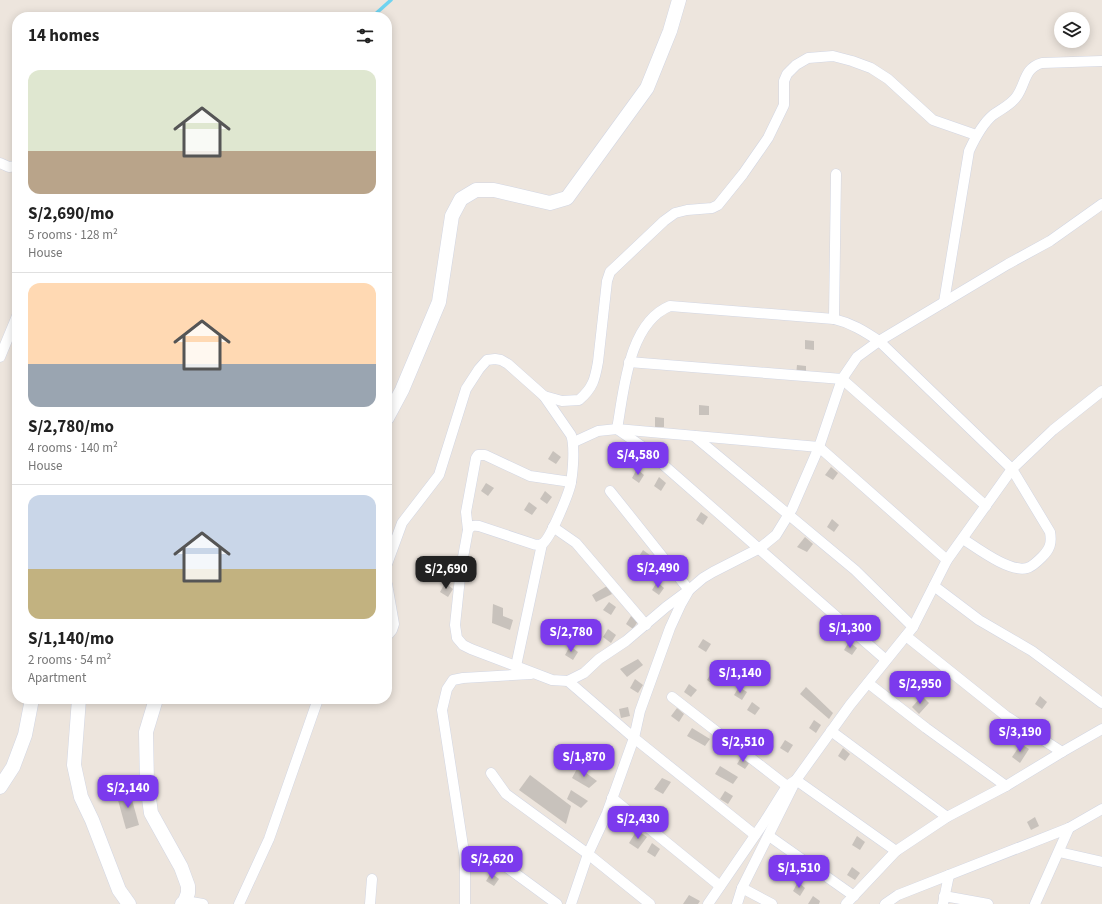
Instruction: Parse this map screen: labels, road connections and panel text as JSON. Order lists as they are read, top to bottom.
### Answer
{
  "page": {
    "heading": "14 homes",
    "list": [
      {
        "name": "S/2,690/mo",
        "note": "5 rooms · 128 m² · House"
      },
      {
        "name": "S/2,780/mo",
        "note": "4 rooms · 140 m² · House"
      },
      {
        "name": "S/1,140/mo",
        "note": "2 rooms · 54 m² · Apartment"
      }
    ],
    "price": [
      "S/4,580",
      "S/2,490",
      "S/2,690",
      "S/1,300",
      "S/2,780",
      "S/1,140",
      "S/2,950",
      "S/3,190",
      "S/2,510",
      "S/1,870",
      "S/2,140",
      "S/2,430",
      "S/2,620",
      "S/1,510"
    ]
  }
}
